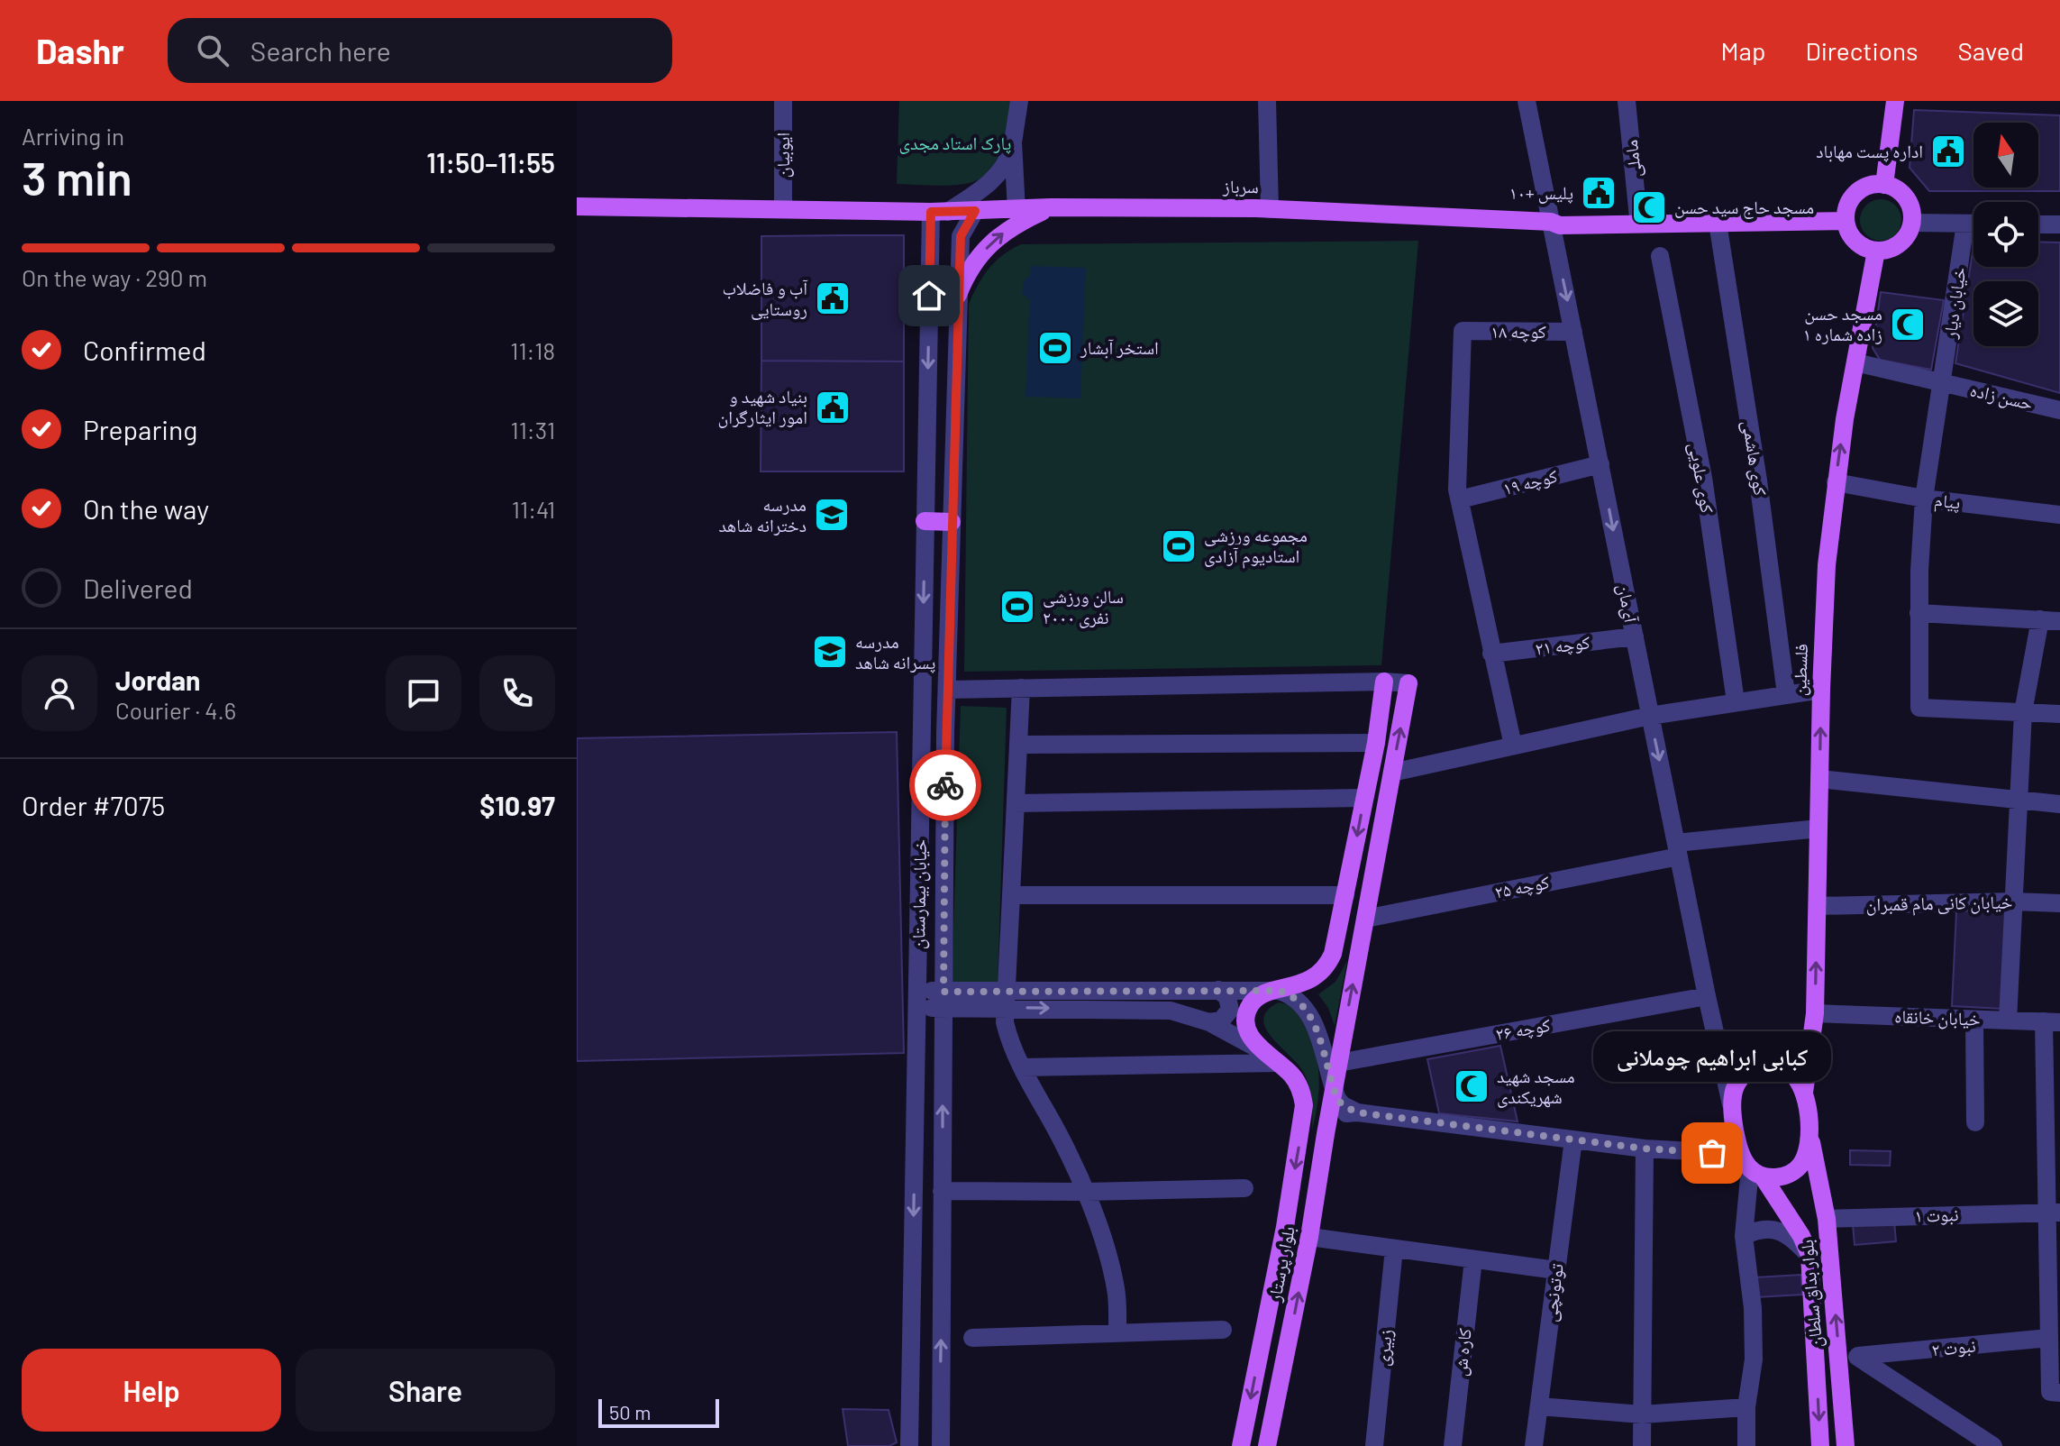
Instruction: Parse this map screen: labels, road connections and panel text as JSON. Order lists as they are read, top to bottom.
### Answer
{
  "streets": {
    "main road": [
      "سرباز",
      "فلسطین",
      "بلوار پرستار",
      "بلوار بداق سلطان"
    ],
    "street": [
      "ایوبیان",
      "ماملی",
      "خیابان دیار",
      "کوچه ۱۸",
      "حسن زاده",
      "کوی هاشمی",
      "کوی علویی",
      "کوچه ۱۹",
      "پیام",
      "آی‌مان",
      "کوچه ۲۱",
      "کوچه ۲۵",
      "خیابان بیمارستان",
      "خیابان کانی مام قمبران",
      "خیابان خانقاه",
      "کوچه ۲۶",
      "نبوت ۱",
      "توتونچی",
      "زبیری",
      "نبوت ۲",
      "کاره ش"
    ]
  },
  "crossings": [
    ["ایوبیان", "سرباز"],
    ["سرباز", "آی‌مان"],
    ["سرباز", "خیابان بیمارستان"],
    ["خیابان دیار", "حسن زاده"],
    ["خیابان دیار", "پیام"],
    ["کوچه ۱۸", "کوچه ۱۹"],
    ["کوچه ۱۸", "آی‌مان"],
    ["حسن زاده", "فلسطین"],
    ["کوچه ۱۹", "آی‌مان"],
    ["پیام", "فلسطین"],
    ["آی‌مان", "کوچه ۲۱"],
    ["آی‌مان", "فلسطین"],
    ["آی‌مان", "کوچه ۲۵"],
    ["آی‌مان", "کوچه ۲۶"],
    ["آی‌مان", "بلوار بداق سلطان"],
    ["فلسطین", "کوچه ۲۵"],
    ["فلسطین", "خیابان کانی مام قمبران"],
    ["فلسطین", "خیابان خانقاه"],
    ["فلسطین", "بلوار بداق سلطان"],
    ["کوچه ۲۵", "بلوار پرستار"],
    ["کوچه ۲۶", "بلوار پرستار"],
    ["نبوت ۱", "بلوار بداق سلطان"],
    ["بلوار بداق سلطان", "نبوت ۲"]
  ],
  "one_way": ["فلسطین"],
  "parks": ["پارک استاد مجدی"],
  "places": {
    "public building": [
      "اداره پست مهاباد",
      "پلیس +۱۰",
      "آب و فاضلاب روستایی",
      "بنیاد شهید و امور ایثارگران"
    ],
    "mosque": ["مسجد حاج سید حسن", "مسجد حسن زاده شماره ۱", "مسجد شهید شهریکندی"],
    "sports": ["استخر آبشار", "مجموعه ورزشی استادیوم آزادی", "سالن ورزشی ۲۰۰۰ نفری"],
    "school or university": ["مدرسه دخترانه شاهد", "مدرسه پسرانه شاهد"],
    "other": ["کبابی ابراهیم چوملانی"]
  },
  "scale_bar": "50 m",
  "north": "top",
  "page": {
    "header": "Dashr",
    "search": "Search here",
    "nav": ["Map", "Directions", "Saved"],
    "heading": ["3 min", "Arriving in", "11:50–11:55"],
    "panel": [
      "Jordan",
      "Courier · 4.6",
      "Order #7075",
      "$10.97"
    ],
    "bar": "On the way · 290 m",
    "list": [
      ["Confirmed", "11:18"],
      ["Preparing", "11:31"],
      ["On the way", "11:41"],
      "Delivered"
    ],
    "bubble": "کبابی ابراهیم چوملانی",
    "buttons": ["Help", "Share"],
    "scale": "50 m"
  }
}
